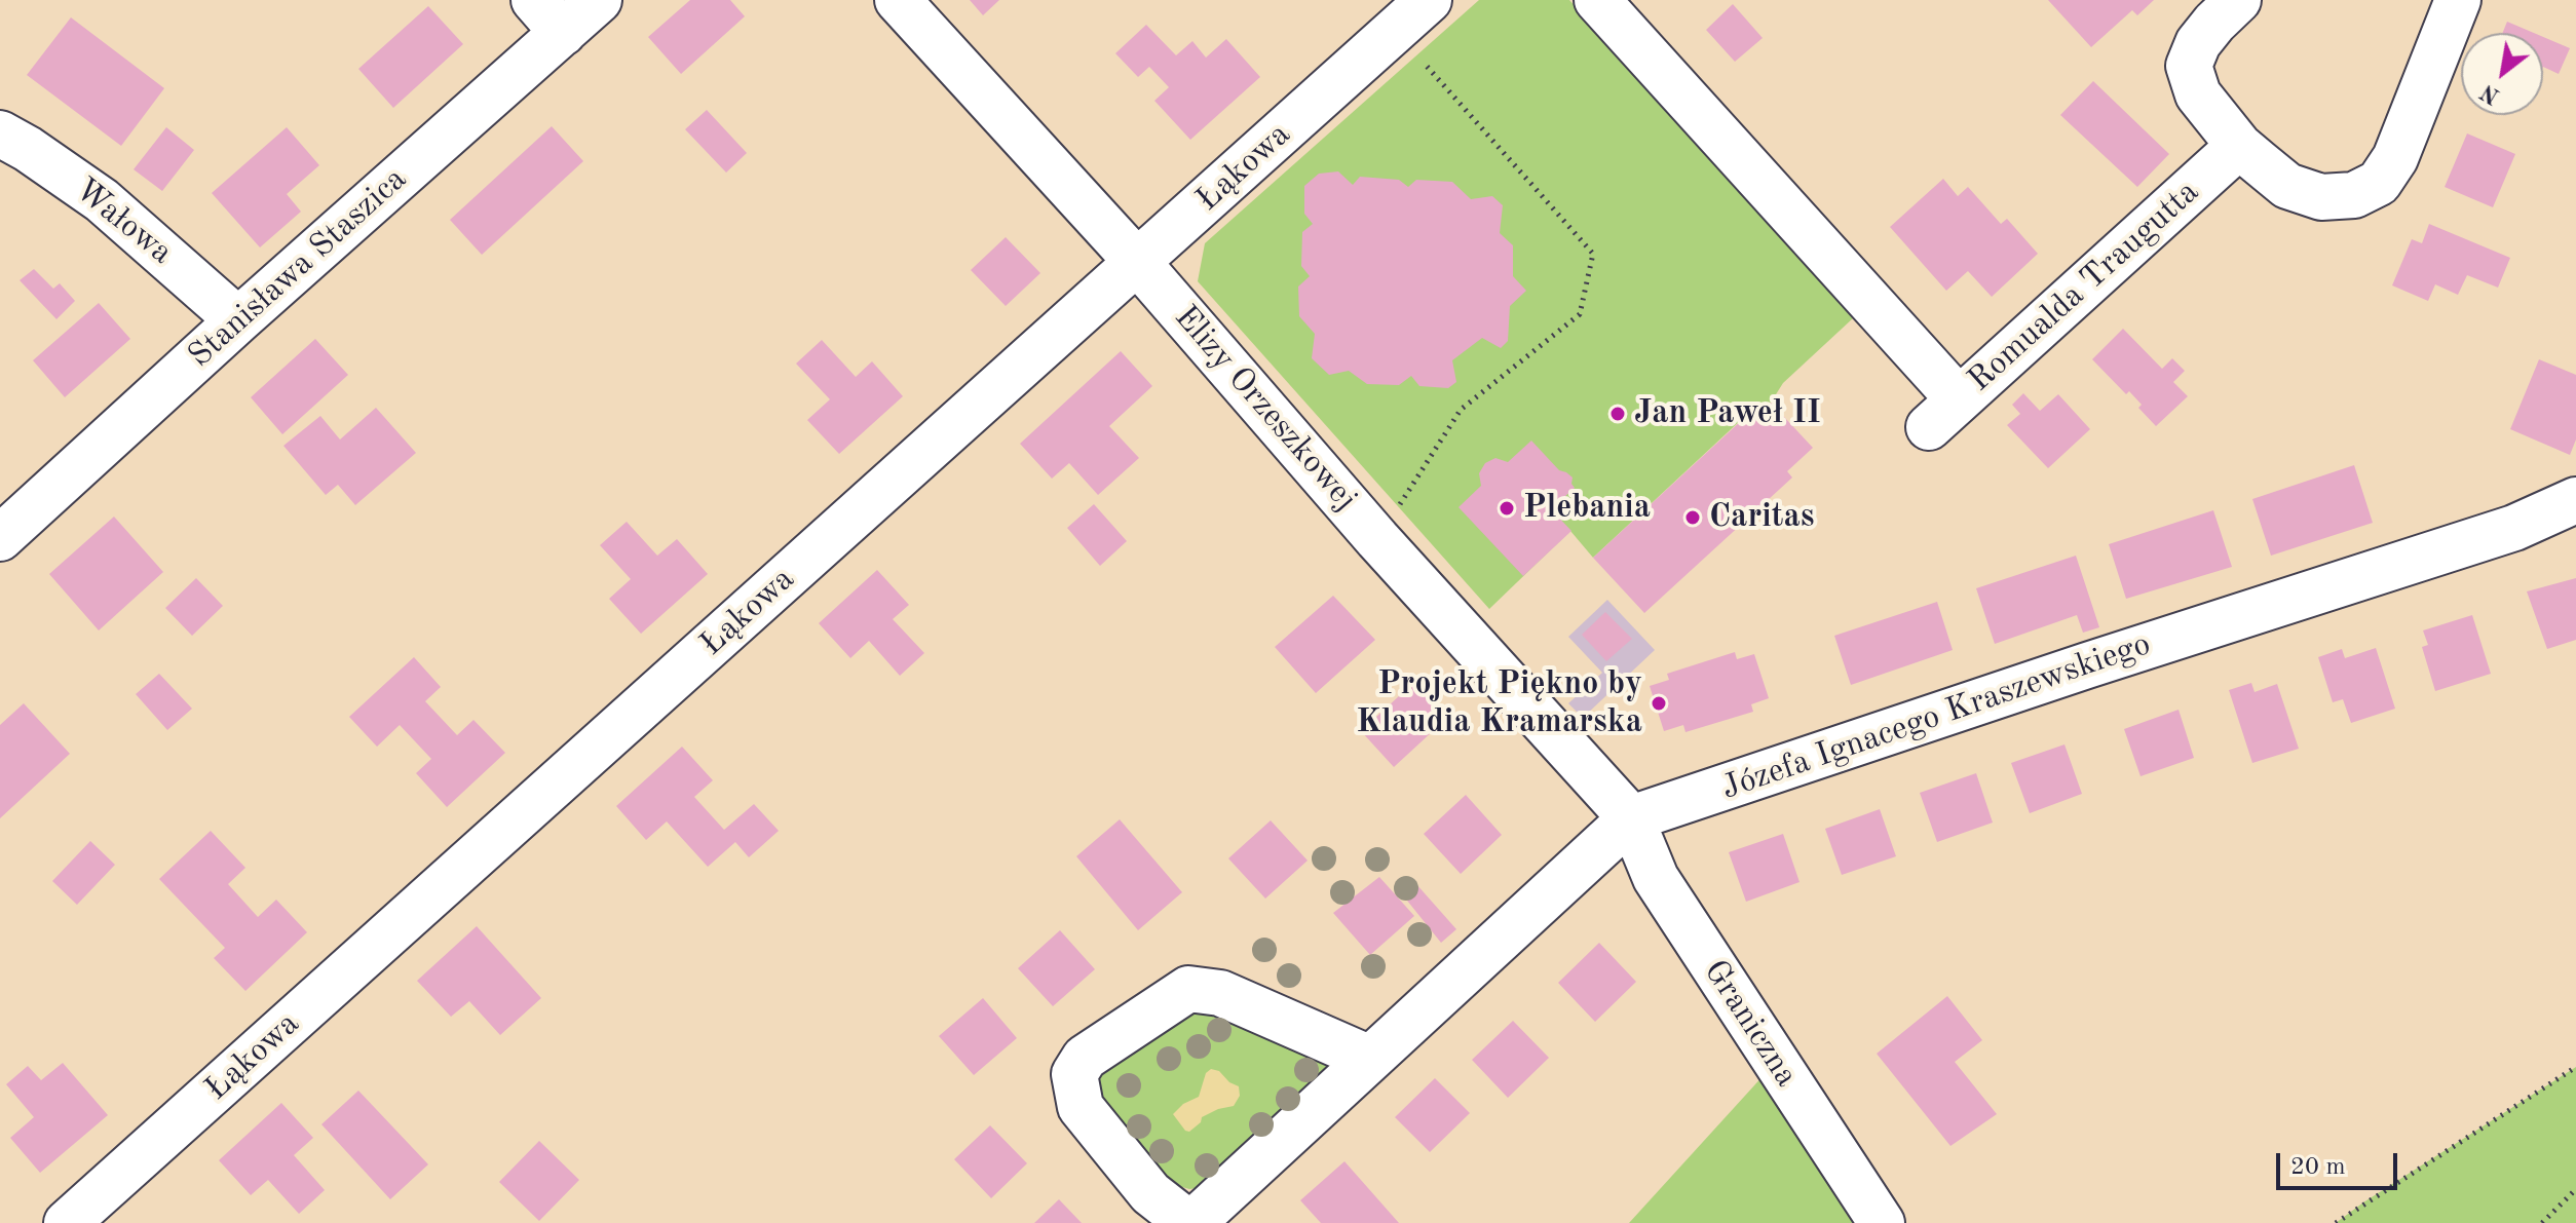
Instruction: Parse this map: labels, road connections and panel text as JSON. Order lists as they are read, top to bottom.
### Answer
{
  "streets": {
    "street": [
      "Łąkowa",
      "Wałowa",
      "Stanisława Staszica",
      "Romualda Traugutta",
      "Elizy Orzeszkowej",
      "Józefa Ignacego Kraszewskiego",
      "Graniczna"
    ]
  },
  "crossings": [
    ["Łąkowa", "Elizy Orzeszkowej"],
    ["Wałowa", "Stanisława Staszica"],
    ["Elizy Orzeszkowej", "Józefa Ignacego Kraszewskiego"],
    ["Elizy Orzeszkowej", "Graniczna"],
    ["Józefa Ignacego Kraszewskiego", "Graniczna"]
  ],
  "places": [
    "Jan Paweł II",
    "Plebania",
    "Caritas",
    "Projekt Piękno by Klaudia Kramarska"
  ],
  "scale_bar": "20 m",
  "north": "bottom left"
}
